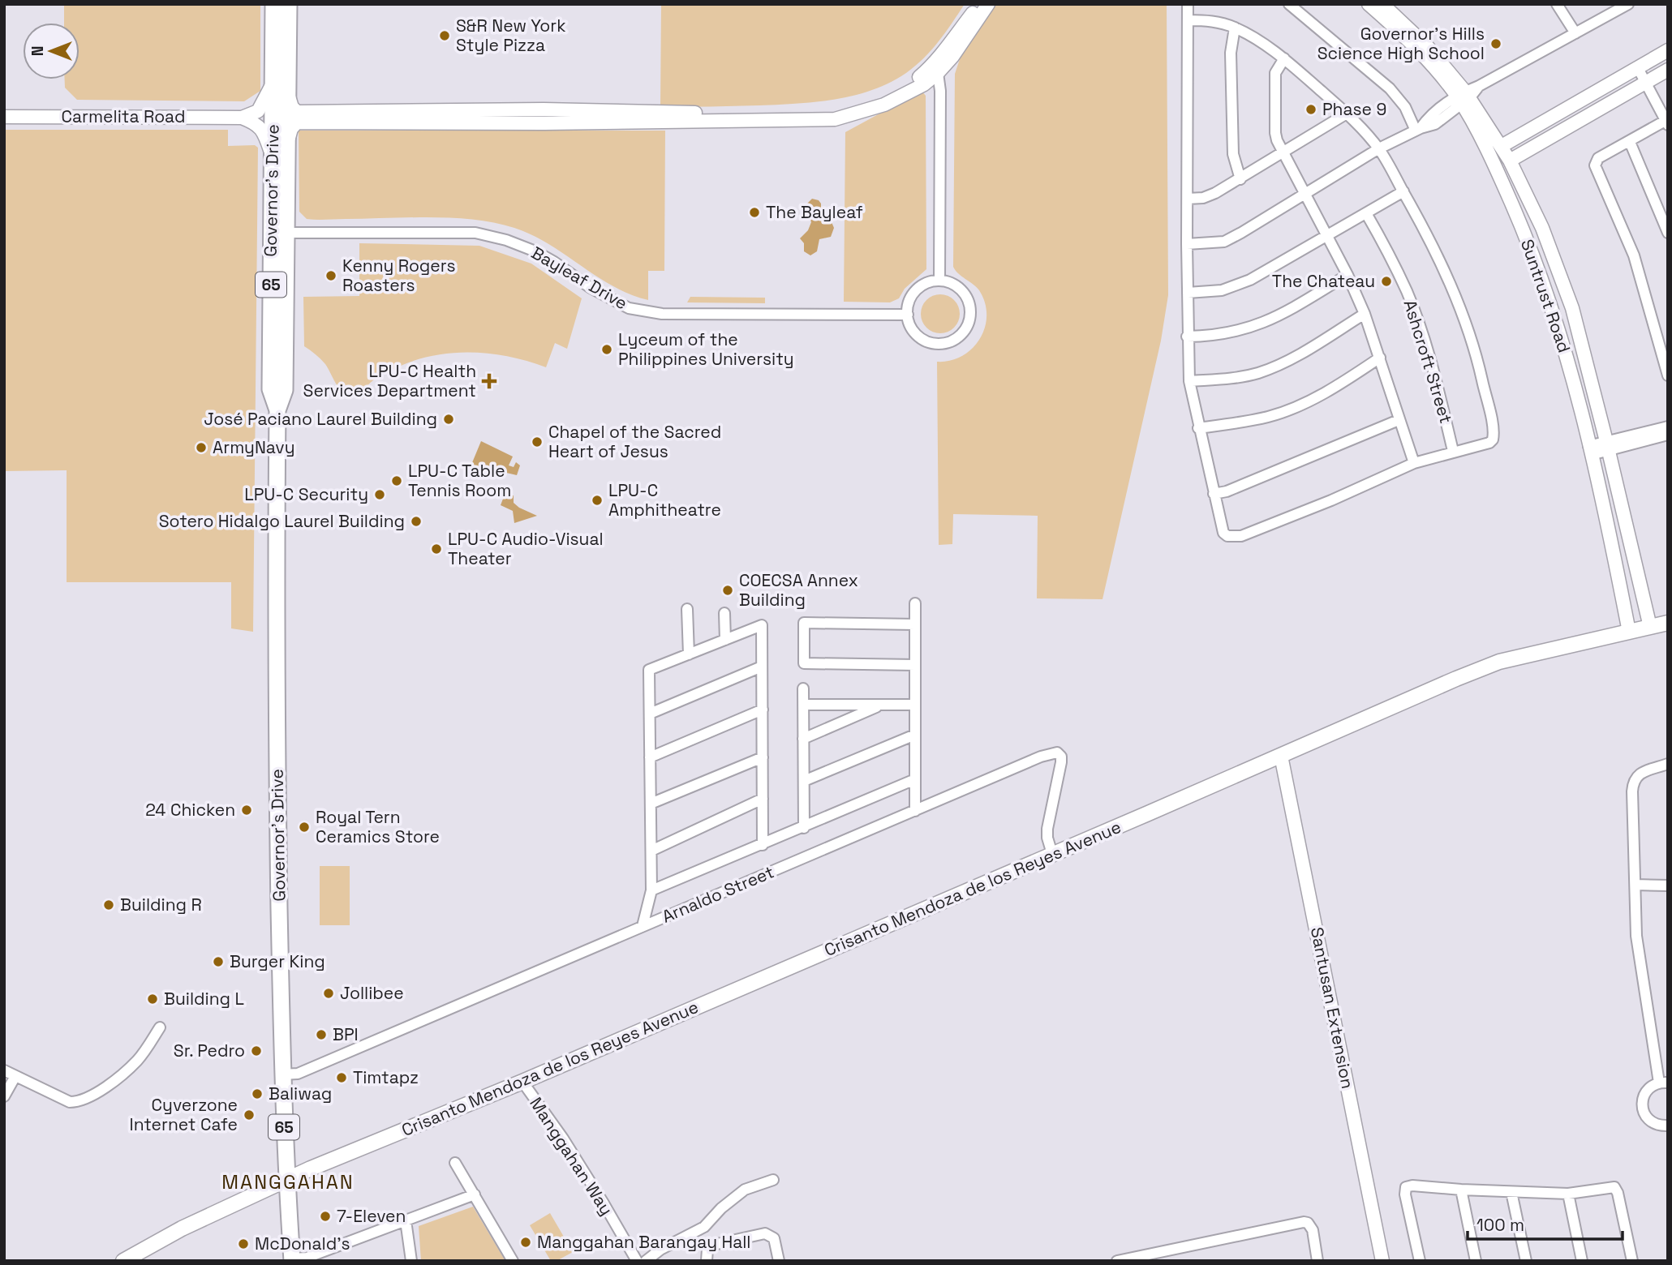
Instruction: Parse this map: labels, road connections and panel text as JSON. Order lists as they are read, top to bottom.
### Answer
{
  "streets": {
    "main road": ["Governor's Drive", "65", "Crisanto Mendoza de los Reyes Avenue"],
    "street": [
      "Carmelita Road",
      "Bayleaf Drive",
      "Suntrust Road",
      "Ashcroft Street",
      "Arnaldo Street",
      "Santusan Extension",
      "Manggahan Way"
    ]
  },
  "crossings": [
    ["Governor's Drive", "Bayleaf Drive"],
    ["Governor's Drive", "Crisanto Mendoza de los Reyes Avenue"],
    ["Governor's Drive", "Arnaldo Street"],
    ["Suntrust Road", "Crisanto Mendoza de los Reyes Avenue"],
    ["Crisanto Mendoza de los Reyes Avenue", "Arnaldo Street"],
    ["Crisanto Mendoza de los Reyes Avenue", "Santusan Extension"],
    ["Crisanto Mendoza de los Reyes Avenue", "Manggahan Way"]
  ],
  "districts": ["MANGGAHAN"],
  "places": {
    "other": [
      "S&R New York Style Pizza",
      "Governor's Hills Science High School",
      "Phase 9",
      "The Bayleaf",
      "Kenny Rogers Roasters",
      "The Chateau",
      "Lyceum of the Philippines University",
      "José Paciano Laurel Building",
      "Chapel of the Sacred Heart of Jesus",
      "ArmyNavy",
      "LPU-C Table Tennis Room",
      "LPU-C Security",
      "LPU-C Amphitheatre",
      "Sotero Hidalgo Laurel Building",
      "LPU-C Audio-Visual Theater",
      "COECSA Annex Building",
      "24 Chicken",
      "Royal Tern Ceramics Store",
      "Building R",
      "Burger King",
      "Jollibee",
      "Building L",
      "BPI",
      "Sr. Pedro",
      "Timtapz",
      "Baliwag",
      "Cyverzone Internet Cafe",
      "7-Eleven",
      "Manggahan Barangay Hall",
      "McDonald's"
    ],
    "health": ["LPU-C Health Services Department"]
  },
  "scale_bar": "100 m",
  "north": "left"
}
